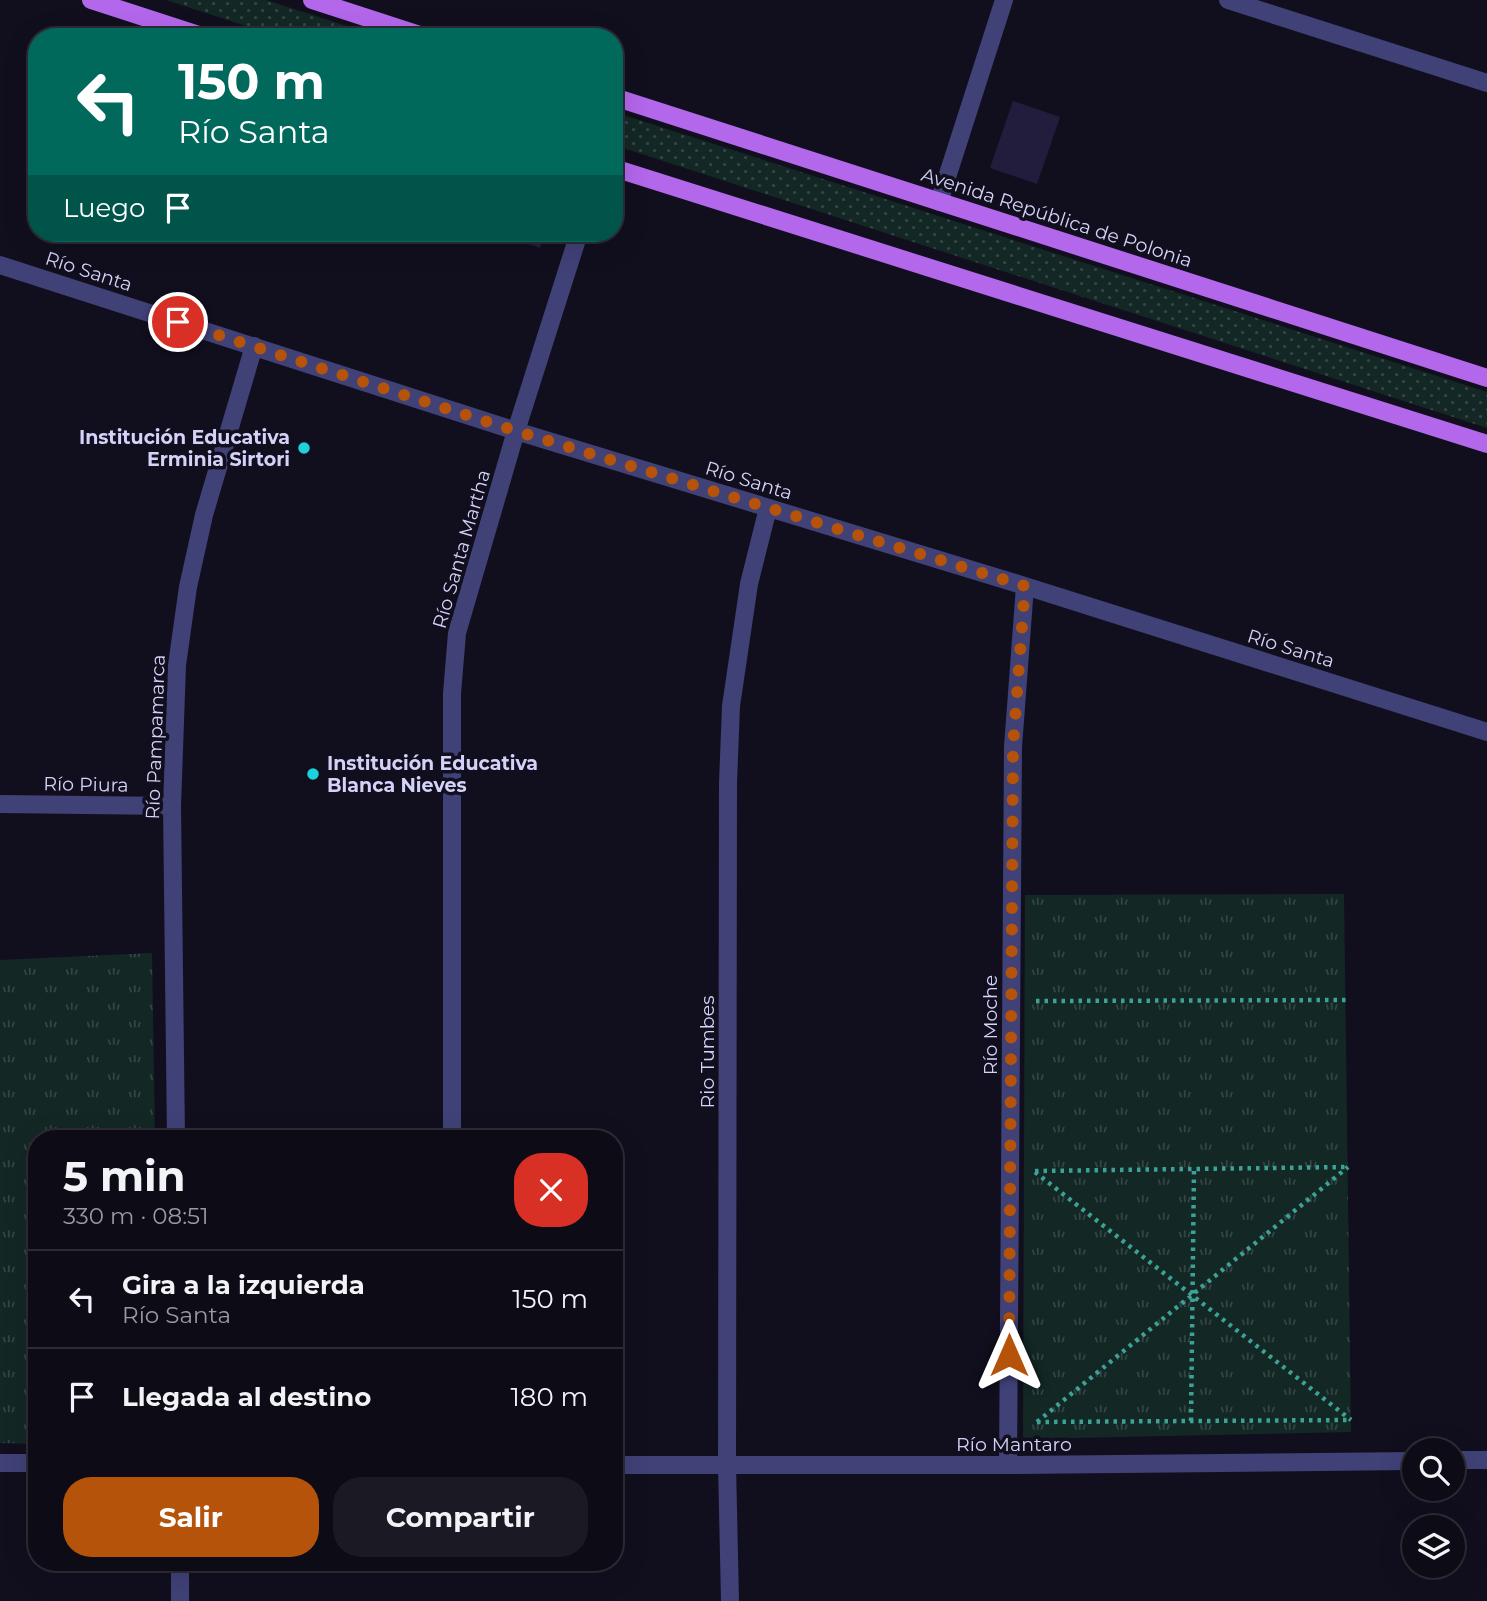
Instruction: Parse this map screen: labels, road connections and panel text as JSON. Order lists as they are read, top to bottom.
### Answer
{
  "streets": {
    "main road": ["Avenida República de Polonia"],
    "street": [
      "Río Santa",
      "Río Santa Martha",
      "Río Pampamarca",
      "Río Piura",
      "Río Moche",
      "Rio Tumbes",
      "Río Mantaro"
    ]
  },
  "crossings": [
    ["Río Santa", "Río Santa Martha"],
    ["Río Santa", "Río Pampamarca"],
    ["Río Santa", "Río Moche"],
    ["Río Santa", "Rio Tumbes"],
    ["Río Pampamarca", "Río Piura"],
    ["Río Moche", "Río Mantaro"],
    ["Rio Tumbes", "Río Mantaro"]
  ],
  "places": ["Institución Educativa Erminia Sirtori", "Institución Educativa Blanca Nieves"],
  "page": {
    "turn": ["150 m", "Río Santa"],
    "then": "Luego",
    "heading": ["5 min", "330 m · 08:51"],
    "list": [
      {
        "name": "Gira a la izquierda",
        "note": "Río Santa",
        "value": "150 m"
      },
      {
        "name": "Llegada al destino",
        "value": "180 m"
      }
    ],
    "buttons": ["Salir", "Compartir"]
  }
}
